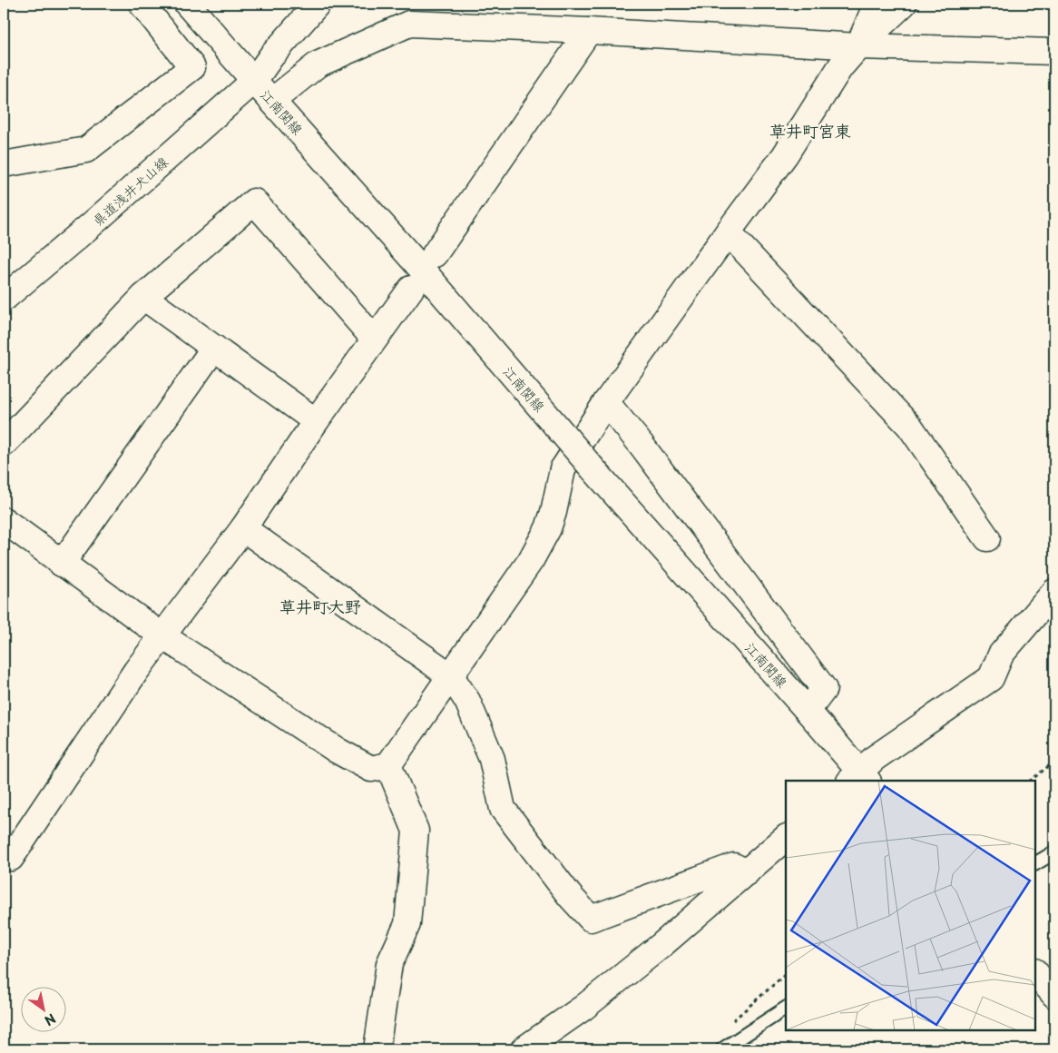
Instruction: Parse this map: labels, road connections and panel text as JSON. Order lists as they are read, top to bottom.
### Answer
{
  "streets": {
    "street": ["江南関線", "県道浅井犬山線"]
  },
  "crossings": [
    ["江南関線", "県道浅井犬山線"]
  ],
  "districts": ["草井町宮東", "草井町大野"],
  "north": "bottom right"
}
